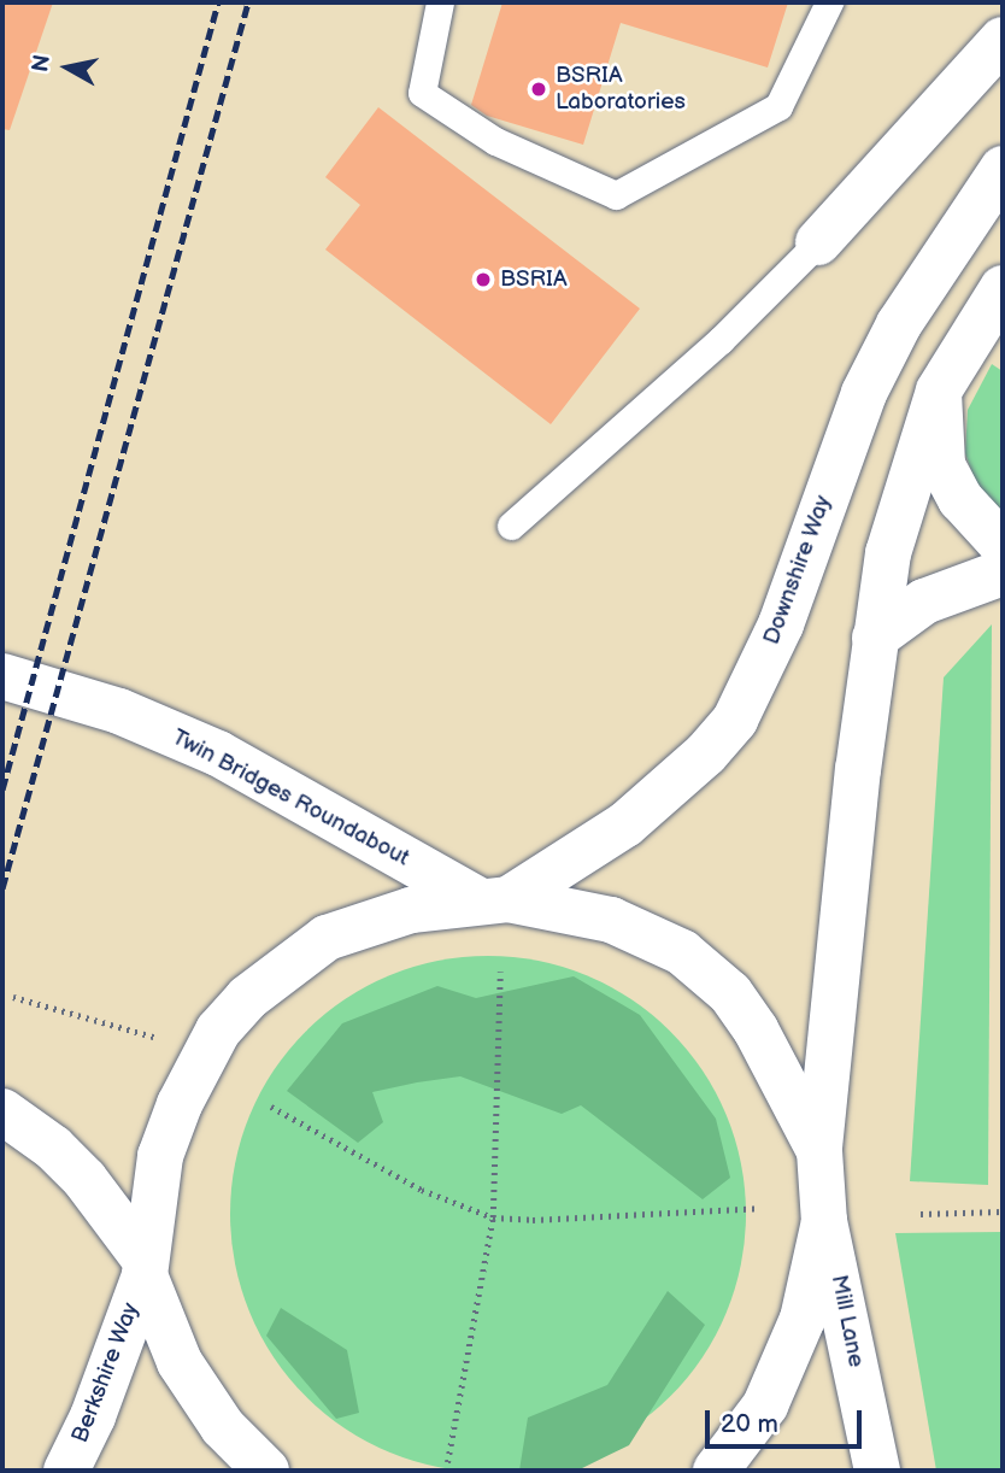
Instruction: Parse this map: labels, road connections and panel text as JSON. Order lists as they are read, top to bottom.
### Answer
{
  "streets": {
    "main road": [
      "Downshire Way",
      "Twin Bridges Roundabout",
      "Mill Lane",
      "Berkshire Way"
    ]
  },
  "crossings": [
    ["Downshire Way", "Twin Bridges Roundabout"],
    ["Twin Bridges Roundabout", "Mill Lane"],
    ["Twin Bridges Roundabout", "Berkshire Way"]
  ],
  "places": ["BSRIA Laboratories", "BSRIA"],
  "scale_bar": "20 m",
  "north": "left"
}
